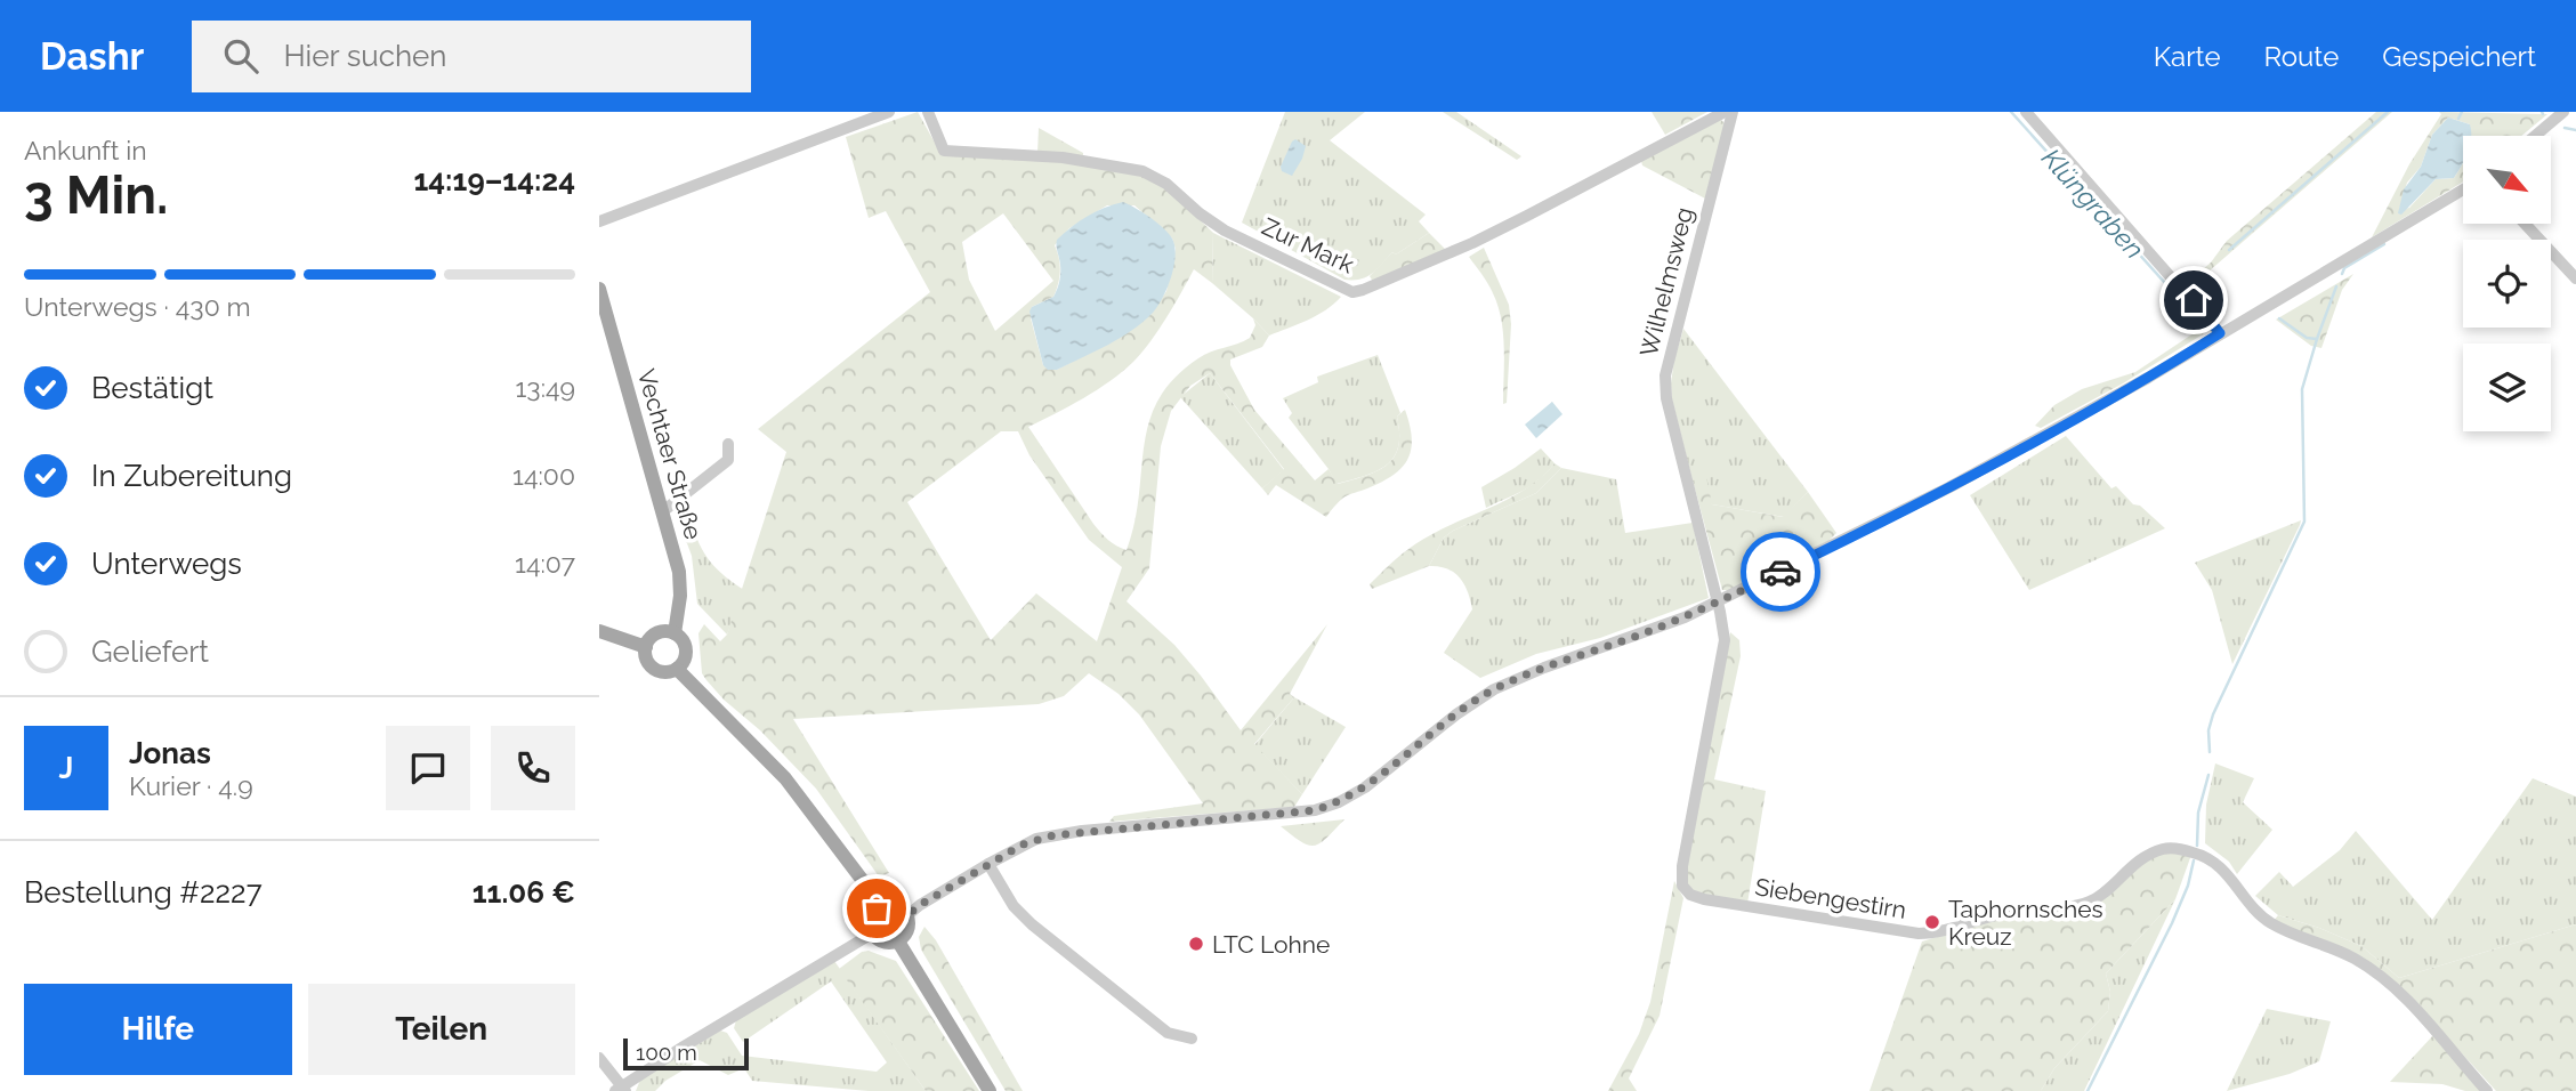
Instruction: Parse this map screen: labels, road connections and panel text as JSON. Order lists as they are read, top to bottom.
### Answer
{
  "streets": {
    "main road": ["Vechtaer Straße"],
    "street": ["Zur Mark", "Wilhelmsweg", "Siebengestirn"]
  },
  "crossings": [
    ["Wilhelmsweg", "Siebengestirn"]
  ],
  "water": ["Klüngraben"],
  "places": ["Taphornsches Kreuz", "LTC Lohne"],
  "scale_bar": "100 m",
  "north": "bottom right",
  "page": {
    "header": "Dashr",
    "search": "Hier suchen",
    "nav": ["Karte", "Route", "Gespeichert"],
    "heading": ["3 Min.", "Ankunft in", "14:19–14:24"],
    "panel": [
      "Jonas",
      "Kurier · 4.9",
      "Bestellung #2227",
      "11.06 €"
    ],
    "bar": "Unterwegs · 430 m",
    "list": [
      ["Bestätigt", "13:49"],
      ["In Zubereitung", "14:00"],
      ["Unterwegs", "14:07"],
      "Geliefert"
    ],
    "round": "J",
    "buttons": ["Hilfe", "Teilen"],
    "scale": "100 m"
  }
}
